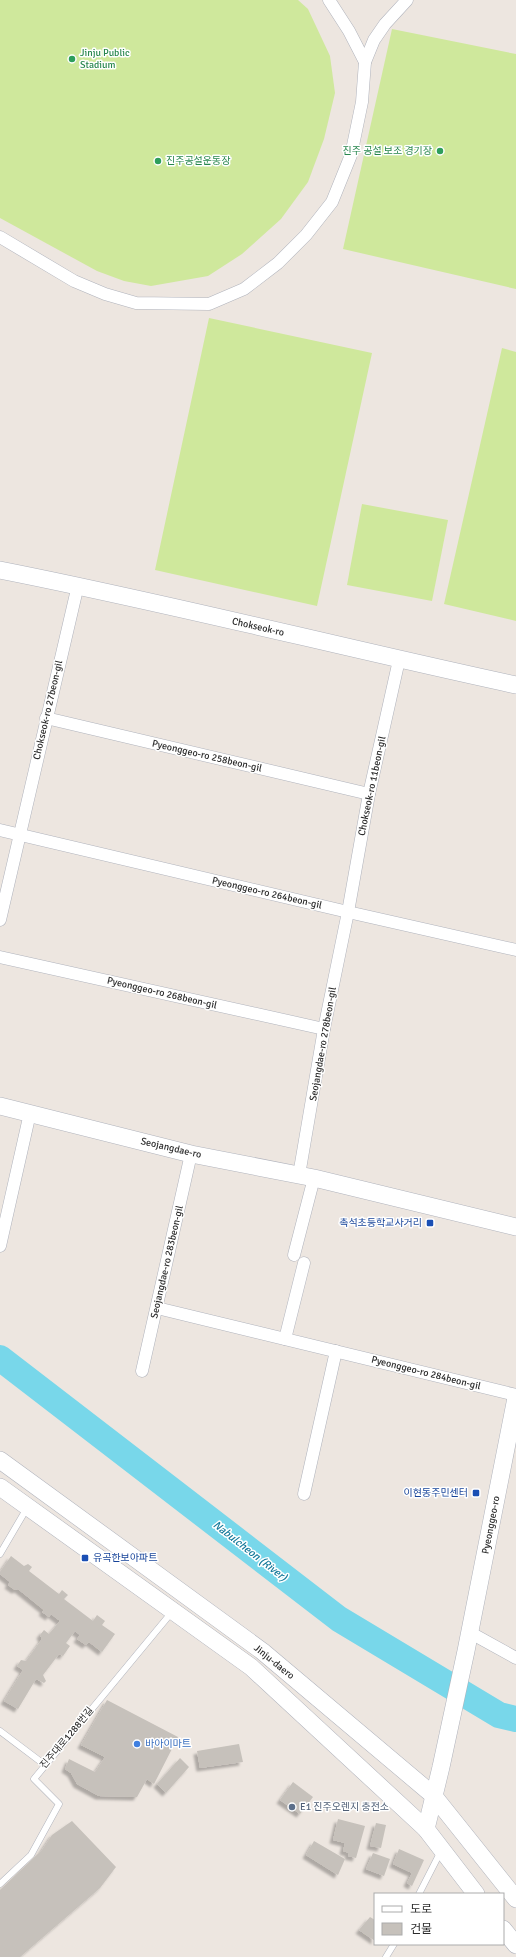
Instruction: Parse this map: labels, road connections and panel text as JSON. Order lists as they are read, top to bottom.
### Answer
{
  "streets": {
    "street": [
      "Chokseok-ro",
      "Chokseok-ro 27beon-gil",
      "Pyeonggeo-ro 258beon-gil",
      "Chokseok-ro 11beon-gil",
      "Pyeonggeo-ro 264beon-gil",
      "Pyeonggeo-ro 268beon-gil",
      "Seojangdae-ro 278beon-gil",
      "Seojangdae-ro",
      "Seojangdae-ro 283beon-gil",
      "Pyeonggeo-ro 284beon-gil",
      "Pyeonggeo-ro",
      "Jinju-daero"
    ],
    "lane": ["진주대로1288번길"]
  },
  "crossings": [
    ["Chokseok-ro", "Chokseok-ro 27beon-gil"],
    ["Chokseok-ro", "Chokseok-ro 11beon-gil"],
    ["Chokseok-ro 27beon-gil", "Pyeonggeo-ro 258beon-gil"],
    ["Chokseok-ro 27beon-gil", "Pyeonggeo-ro 264beon-gil"],
    ["Pyeonggeo-ro 258beon-gil", "Chokseok-ro 11beon-gil"],
    ["Chokseok-ro 11beon-gil", "Pyeonggeo-ro 264beon-gil"],
    ["Chokseok-ro 11beon-gil", "Seojangdae-ro 278beon-gil"],
    ["Pyeonggeo-ro 264beon-gil", "Seojangdae-ro 278beon-gil"],
    ["Pyeonggeo-ro 268beon-gil", "Seojangdae-ro 278beon-gil"],
    ["Seojangdae-ro 278beon-gil", "Seojangdae-ro"],
    ["Seojangdae-ro", "Seojangdae-ro 283beon-gil"],
    ["Seojangdae-ro 283beon-gil", "Pyeonggeo-ro 284beon-gil"],
    ["Pyeonggeo-ro 284beon-gil", "Pyeonggeo-ro"],
    ["Pyeonggeo-ro", "Jinju-daero"],
    ["Jinju-daero", "진주대로1288번길"]
  ],
  "water": ["Nabulcheon (River)"],
  "places": {
    "other": [
      "Jinju Public Stadium",
      "진주 공설 보조 경기장",
      "진주공설운동장",
      "바아이마트",
      "E1 진주오렌지 충전소"
    ],
    "transit": ["촉석초등학교사거리", "이현동주민센터", "유곡한보아파트"]
  },
  "legend": ["도로", "건물"]
}
